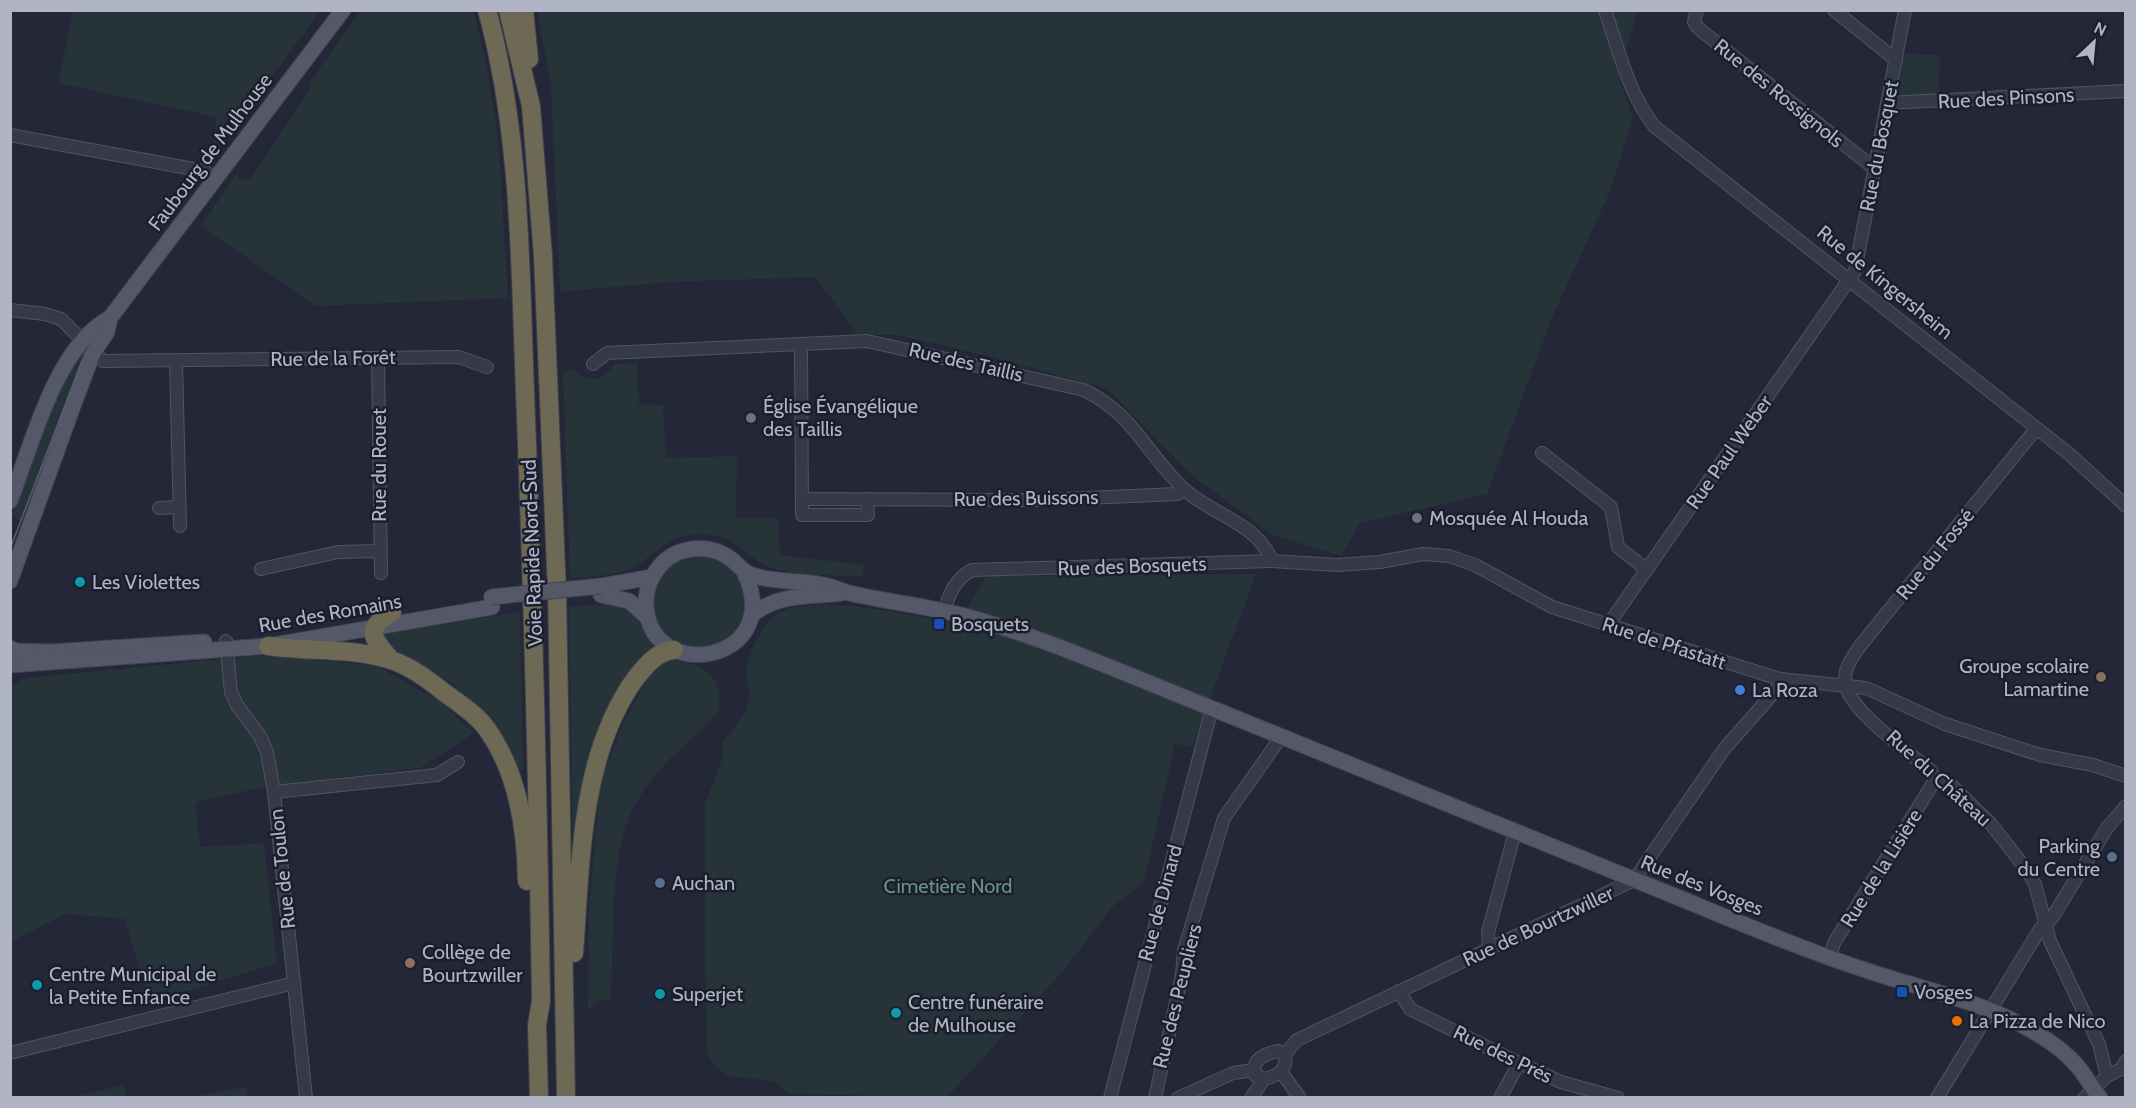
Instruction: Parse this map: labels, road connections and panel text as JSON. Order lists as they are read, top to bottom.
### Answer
{
  "streets": {
    "highway": ["Voie Rapide Nord-Sud"],
    "main road": ["Faubourg de Mulhouse", "Rue des Romains", "Rue des Vosges"],
    "street": [
      "Rue des Rossignols",
      "Rue des Pinsons",
      "Rue du Bosquet",
      "Rue de Kingersheim",
      "Rue de la Forêt",
      "Rue des Taillis",
      "Rue Paul Weber",
      "Rue du Rouet",
      "Rue des Buissons",
      "Rue du Fossé",
      "Rue des Bosquets",
      "Rue de Pfastatt",
      "Rue du Château",
      "Rue de la Lisière",
      "Rue de Toulon",
      "Rue de Dinard",
      "Rue de Bourtzwiller",
      "Rue des Peupliers",
      "Rue des Prés"
    ]
  },
  "crossings": [
    ["Rue des Rossignols", "Rue du Bosquet"],
    ["Rue des Pinsons", "Rue du Bosquet"],
    ["Rue du Bosquet", "Rue de Kingersheim"],
    ["Rue du Bosquet", "Rue Paul Weber"],
    ["Rue de Kingersheim", "Rue Paul Weber"],
    ["Rue de Kingersheim", "Rue du Fossé"],
    ["Rue de la Forêt", "Rue du Rouet"],
    ["Rue des Taillis", "Rue des Buissons"],
    ["Rue des Taillis", "Rue des Bosquets"],
    ["Rue Paul Weber", "Rue de Pfastatt"],
    ["Rue du Fossé", "Rue de Pfastatt"],
    ["Rue du Fossé", "Rue du Château"],
    ["Rue des Bosquets", "Rue de Pfastatt"],
    ["Rue des Bosquets", "Rue des Vosges"],
    ["Rue des Romains", "Rue de Toulon"],
    ["Rue de Pfastatt", "Rue du Château"],
    ["Rue de Pfastatt", "Rue de Bourtzwiller"],
    ["Rue du Château", "Rue de la Lisière"],
    ["Rue de la Lisière", "Rue des Vosges"],
    ["Rue des Vosges", "Rue de Dinard"],
    ["Rue des Vosges", "Rue de Bourtzwiller"],
    ["Rue des Vosges", "Rue des Peupliers"],
    ["Rue de Bourtzwiller", "Rue des Peupliers"],
    ["Rue de Bourtzwiller", "Rue des Prés"]
  ],
  "parks": ["Cimetière Nord"],
  "places": {
    "other": [
      "Église Évangélique des Taillis",
      "Mosquée Al Houda",
      "Les Violettes",
      "Groupe scolaire Lamartine",
      "La Roza",
      "Parking du Centre",
      "Auchan",
      "Collège de Bourtzwiller",
      "Centre Municipal de la Petite Enfance",
      "Superjet",
      "Centre funéraire de Mulhouse",
      "La Pizza de Nico"
    ],
    "transit": ["Bosquets", "Vosges"]
  },
  "north": "top right"
}
